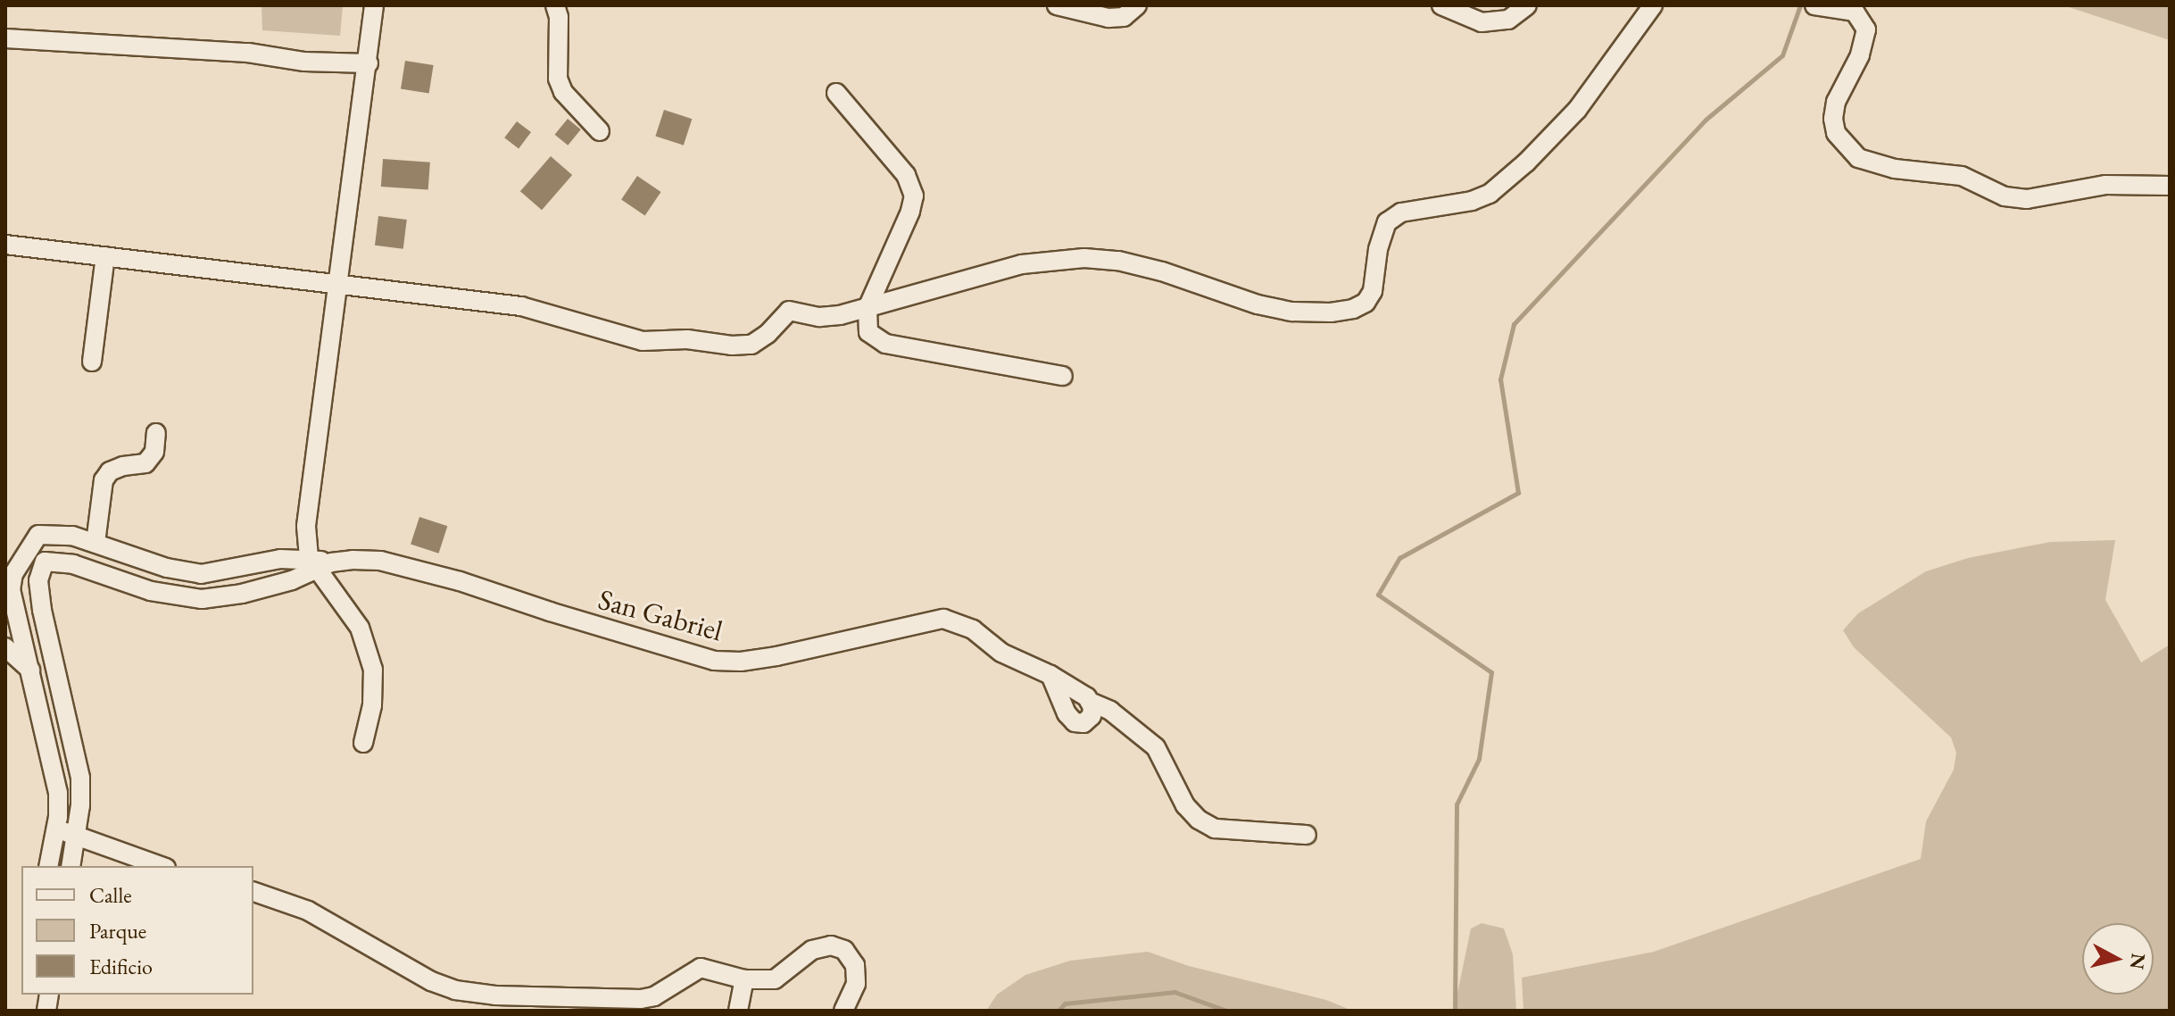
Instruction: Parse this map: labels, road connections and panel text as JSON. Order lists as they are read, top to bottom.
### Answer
{
  "streets": {
    "street": ["San Gabriel"]
  },
  "legend": ["Calle", "Parque", "Edificio"],
  "north": "right"
}
